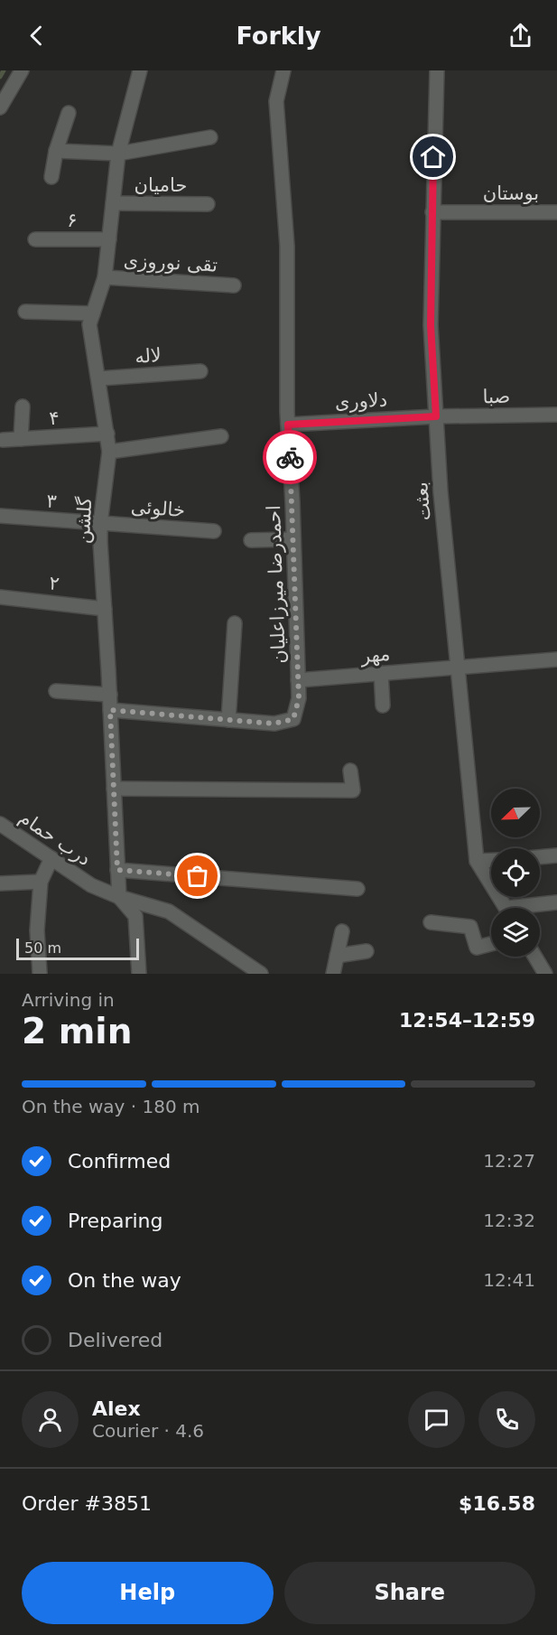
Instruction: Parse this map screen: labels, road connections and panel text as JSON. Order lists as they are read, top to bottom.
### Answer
{
  "streets": {
    "street": [
      "حامیان",
      "بوستان",
      "۶",
      "تقی نوروزی",
      "لاله",
      "صبا",
      "دلاوری",
      "۴",
      "۳",
      "بعثت",
      "خالوئی",
      "گلشن",
      "۲",
      "احمدرضا میرزاعلیان",
      "مهر",
      "درب حمام"
    ]
  },
  "crossings": [
    ["حامیان", "گلشن"],
    ["بوستان", "بعثت"],
    ["۶", "گلشن"],
    ["تقی نوروزی", "گلشن"],
    ["لاله", "گلشن"],
    ["صبا", "دلاوری"],
    ["صبا", "بعثت"],
    ["دلاوری", "بعثت"],
    ["دلاوری", "احمدرضا میرزاعلیان"],
    ["۴", "گلشن"],
    ["۳", "خالوئی"],
    ["۳", "گلشن"],
    ["بعثت", "مهر"],
    ["خالوئی", "گلشن"],
    ["گلشن", "۲"],
    ["گلشن", "احمدرضا میرزاعلیان"],
    ["گلشن", "درب حمام"],
    ["احمدرضا میرزاعلیان", "مهر"]
  ],
  "scale_bar": "50 m",
  "north": "bottom left",
  "page": {
    "header": "Forkly",
    "scale": "50 m",
    "heading": ["2 min", "Arriving in", "12:54–12:59"],
    "panel": [
      "Alex",
      "Courier · 4.6",
      "Order #3851",
      "$16.58"
    ],
    "bar": "On the way · 180 m",
    "list": [
      ["Confirmed", "12:27"],
      ["Preparing", "12:32"],
      ["On the way", "12:41"],
      "Delivered"
    ],
    "buttons": ["Help", "Share"]
  }
}
